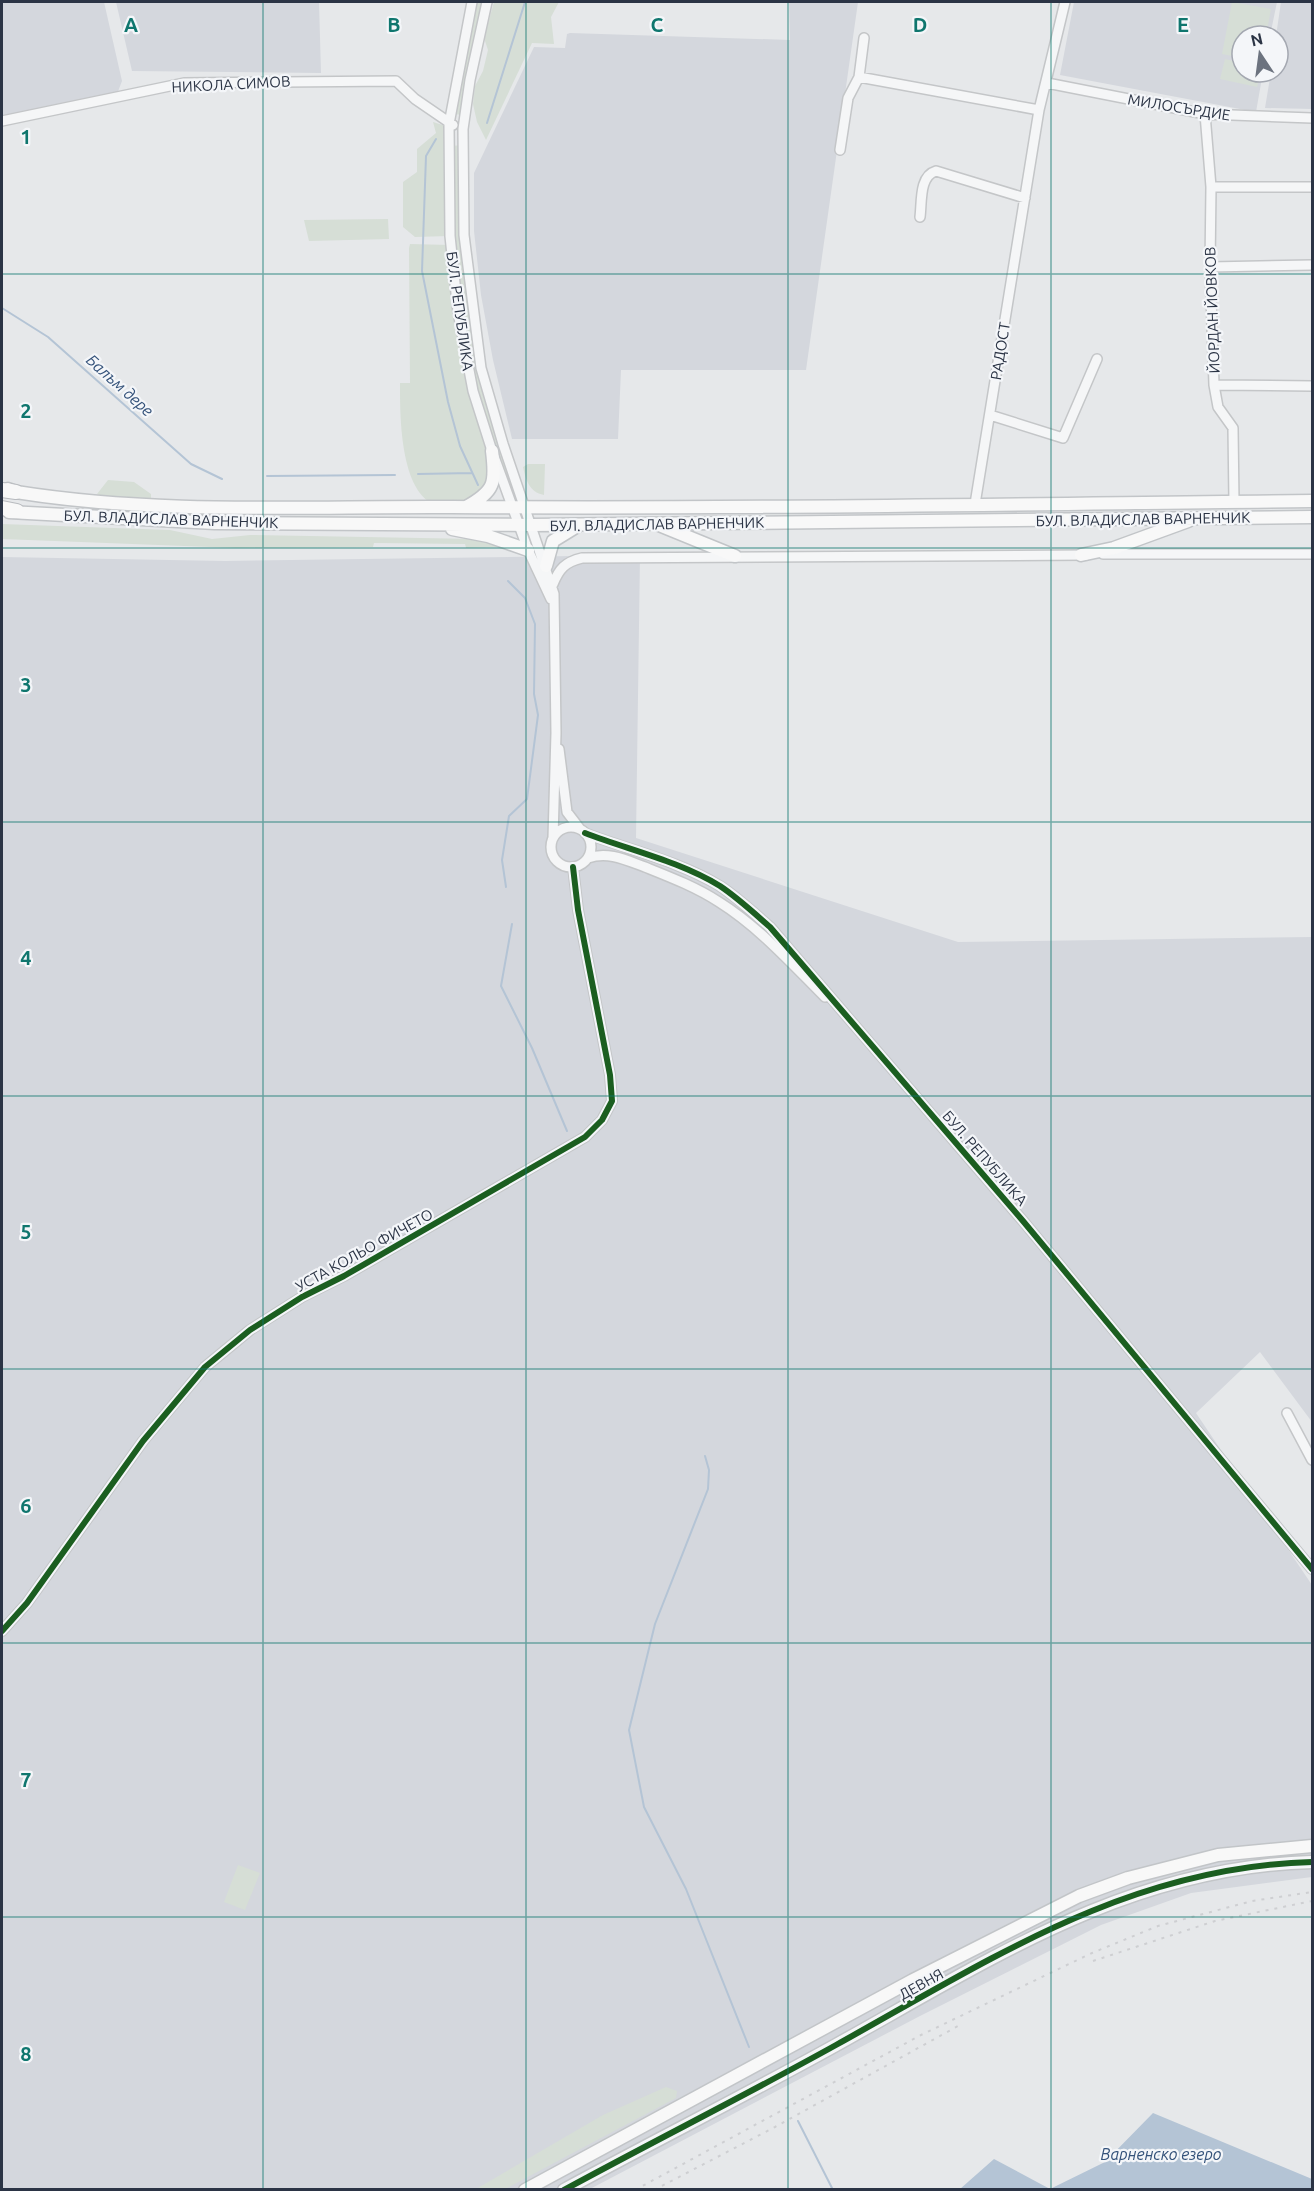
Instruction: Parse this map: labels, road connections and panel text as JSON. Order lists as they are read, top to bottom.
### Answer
{
  "streets": {
    "main road": ["БУЛ. ВЛАДИСЛАВ ВАРНЕНЧИК", "ДЕВНЯ"],
    "street": [
      "НИКОЛА СИМОВ",
      "МИЛОСЪРДИЕ",
      "ЙОРДАН ЙОВКОВ",
      "БУЛ. РЕПУБЛИКА",
      "РАДОСТ",
      "УСТА КОЛЬО ФИЧЕТО"
    ]
  },
  "crossings": [
    ["НИКОЛА СИМОВ", "БУЛ. РЕПУБЛИКА"],
    ["МИЛОСЪРДИЕ", "ЙОРДАН ЙОВКОВ"],
    ["МИЛОСЪРДИЕ", "РАДОСТ"],
    ["ЙОРДАН ЙОВКОВ", "БУЛ. ВЛАДИСЛАВ ВАРНЕНЧИК"],
    ["БУЛ. РЕПУБЛИКА", "БУЛ. ВЛАДИСЛАВ ВАРНЕНЧИК"],
    ["БУЛ. РЕПУБЛИКА", "УСТА КОЛЬО ФИЧЕТО"],
    ["РАДОСТ", "БУЛ. ВЛАДИСЛАВ ВАРНЕНЧИК"]
  ],
  "water": ["Балъм дере", "Варненско езеро"],
  "north": "top",
  "grid": {
    "columns": [
      "A",
      "B",
      "C",
      "D",
      "E"
    ],
    "rows": [
      "1",
      "2",
      "3",
      "4",
      "5",
      "6",
      "7",
      "8"
    ]
  }
}
